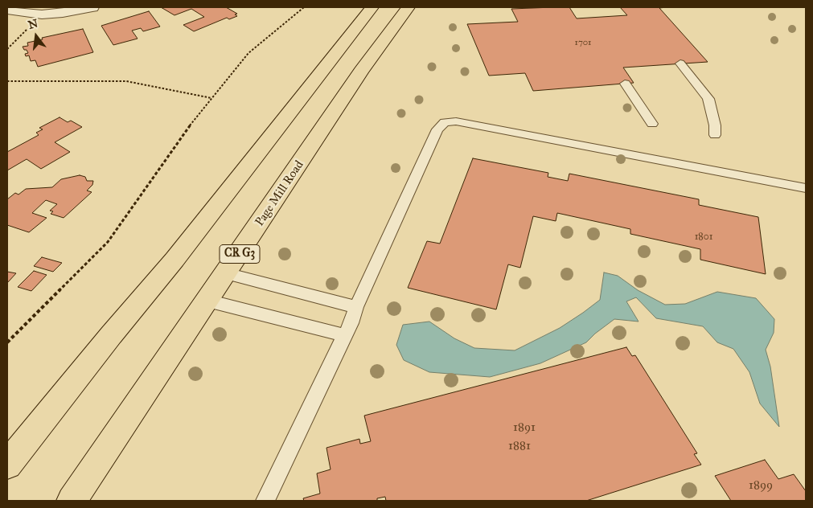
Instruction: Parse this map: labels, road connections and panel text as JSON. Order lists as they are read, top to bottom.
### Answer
{
  "streets": {
    "main road": ["Page Mill Road", "CR G3"]
  },
  "house_numbers": [
    "1701",
    "1801",
    "1891",
    "1881",
    "1899"
  ],
  "north": "top"
}
